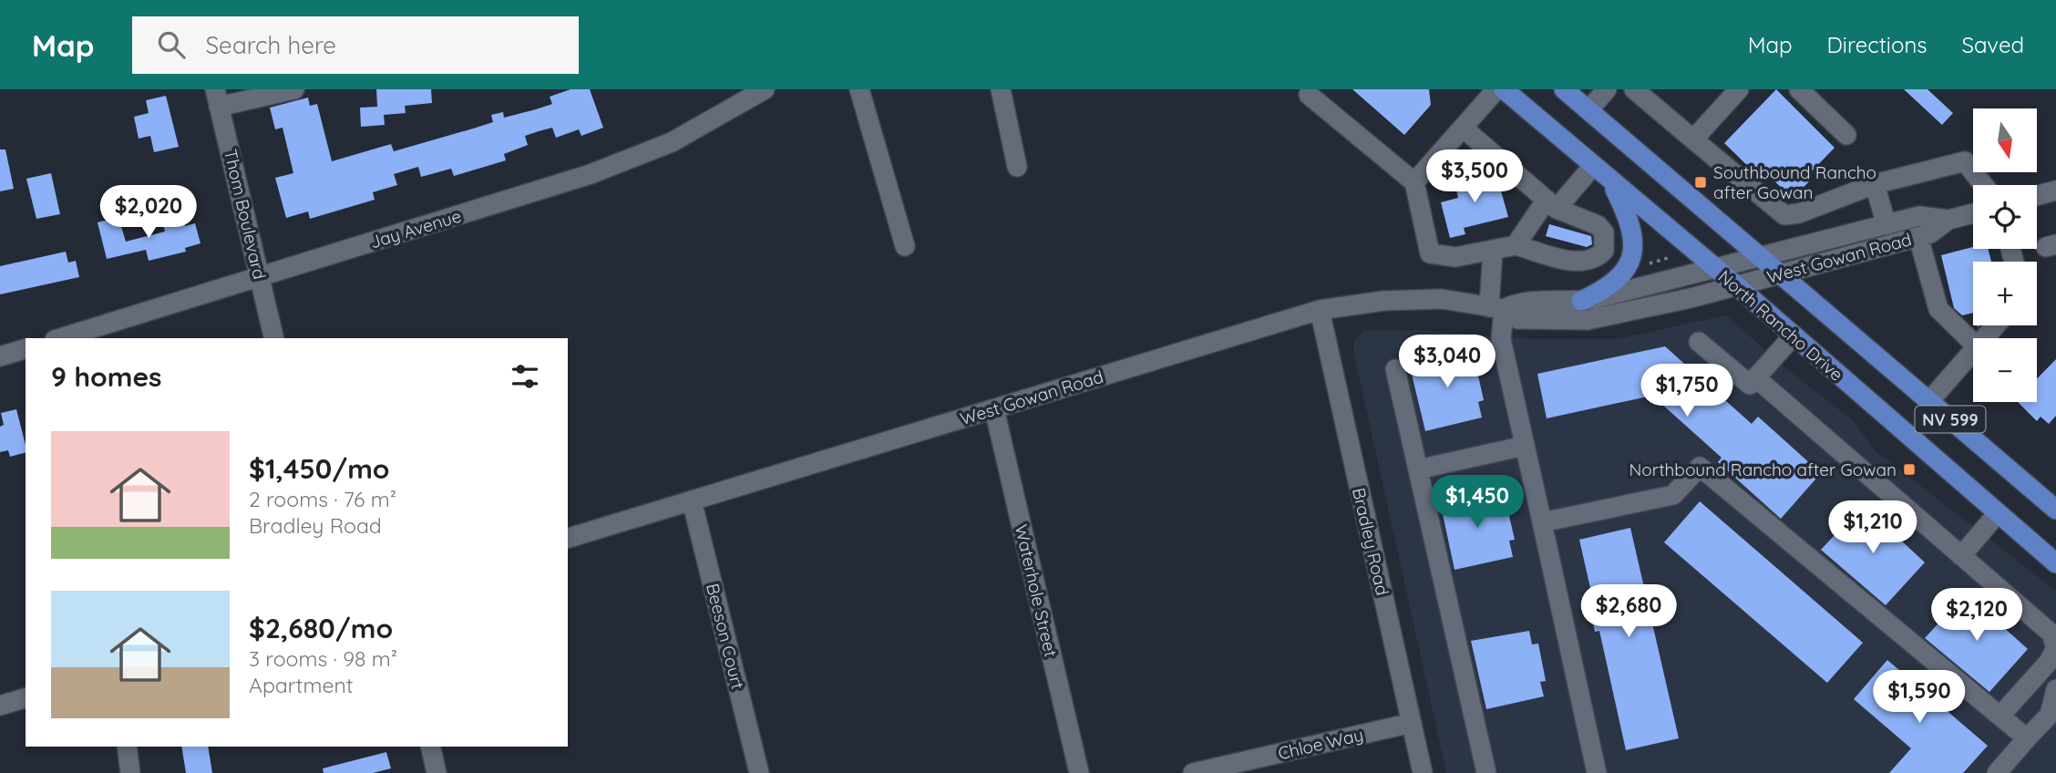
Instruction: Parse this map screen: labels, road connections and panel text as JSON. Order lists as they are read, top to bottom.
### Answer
{
  "streets": {
    "main road": ["North Rancho Drive", "NV 599"],
    "street": [
      "Thom Boulevard",
      "Jay Avenue",
      "West Gowan Road",
      "Bradley Road",
      "Waterhole Street",
      "Beeson Court",
      "Chloe Way"
    ]
  },
  "crossings": [
    ["Thom Boulevard", "Jay Avenue"],
    ["West Gowan Road", "North Rancho Drive"],
    ["West Gowan Road", "NV 599"],
    ["West Gowan Road", "Bradley Road"],
    ["West Gowan Road", "Waterhole Street"],
    ["West Gowan Road", "Beeson Court"],
    ["Bradley Road", "Chloe Way"]
  ],
  "places": {
    "transit": ["Southbound Rancho after Gowan", "Northbound Rancho after Gowan"]
  },
  "north": "bottom",
  "page": {
    "header": "Map",
    "search": "Search here",
    "nav": ["Map", "Directions", "Saved"],
    "map_buttons": ["+", "−"],
    "price": [
      "$3,500",
      "$2,020",
      "$3,040",
      "$1,750",
      "$1,450",
      "$1,210",
      "$2,680",
      "$2,120",
      "$1,590"
    ],
    "heading": "9 homes",
    "list": [
      {
        "name": "$1,450/mo",
        "note": "2 rooms · 76 m² · Bradley Road"
      },
      {
        "name": "$2,680/mo",
        "note": "3 rooms · 98 m² · Apartment"
      }
    ]
  }
}
